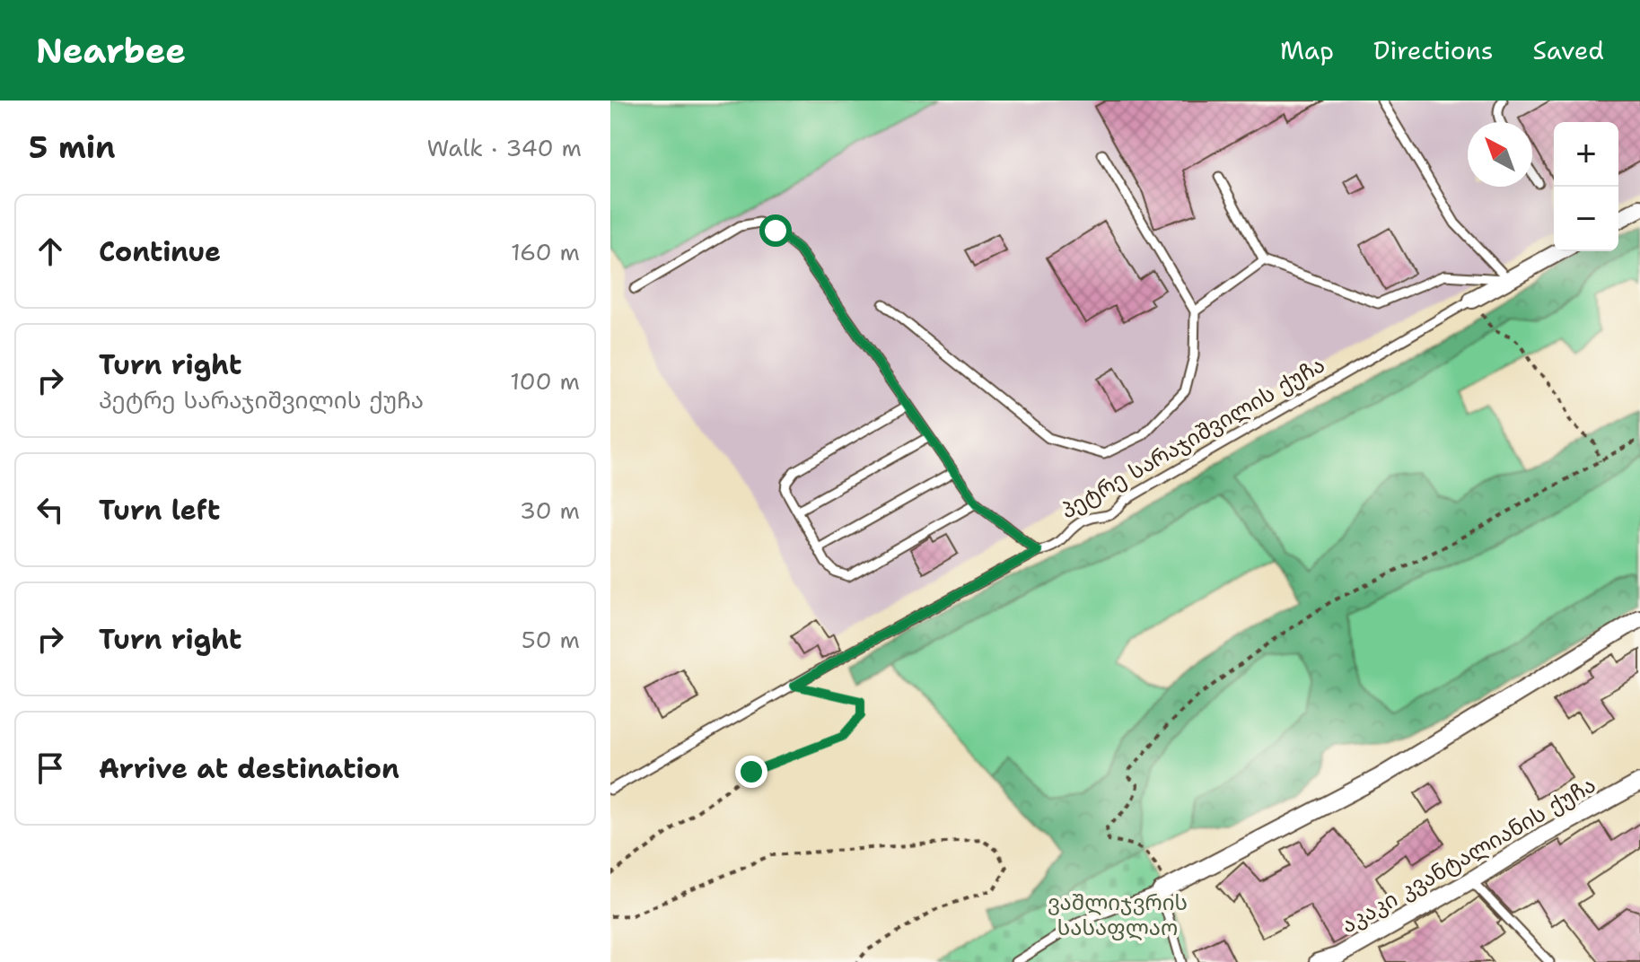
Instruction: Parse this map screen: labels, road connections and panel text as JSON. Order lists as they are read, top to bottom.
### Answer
{
  "streets": {
    "street": ["პეტრე სარაჯიშვილის ქუჩა", "აკაკი კვანტალიანის ქუჩა"]
  },
  "parks": ["ვაშლიჯვრის სასაფლაო"],
  "north": "top left",
  "page": {
    "header": "Nearbee",
    "nav": ["Map", "Directions", "Saved"],
    "heading": ["5 min", "Walk · 340 m"],
    "map_buttons": ["+", "−"],
    "list": [
      ["Continue", "160 m"],
      ["Turn right", "პეტრე სარაჯიშვილის ქუჩა", "100 m"],
      ["Turn left", "30 m"],
      ["Turn right", "50 m"],
      "Arrive at destination"
    ]
  }
}
